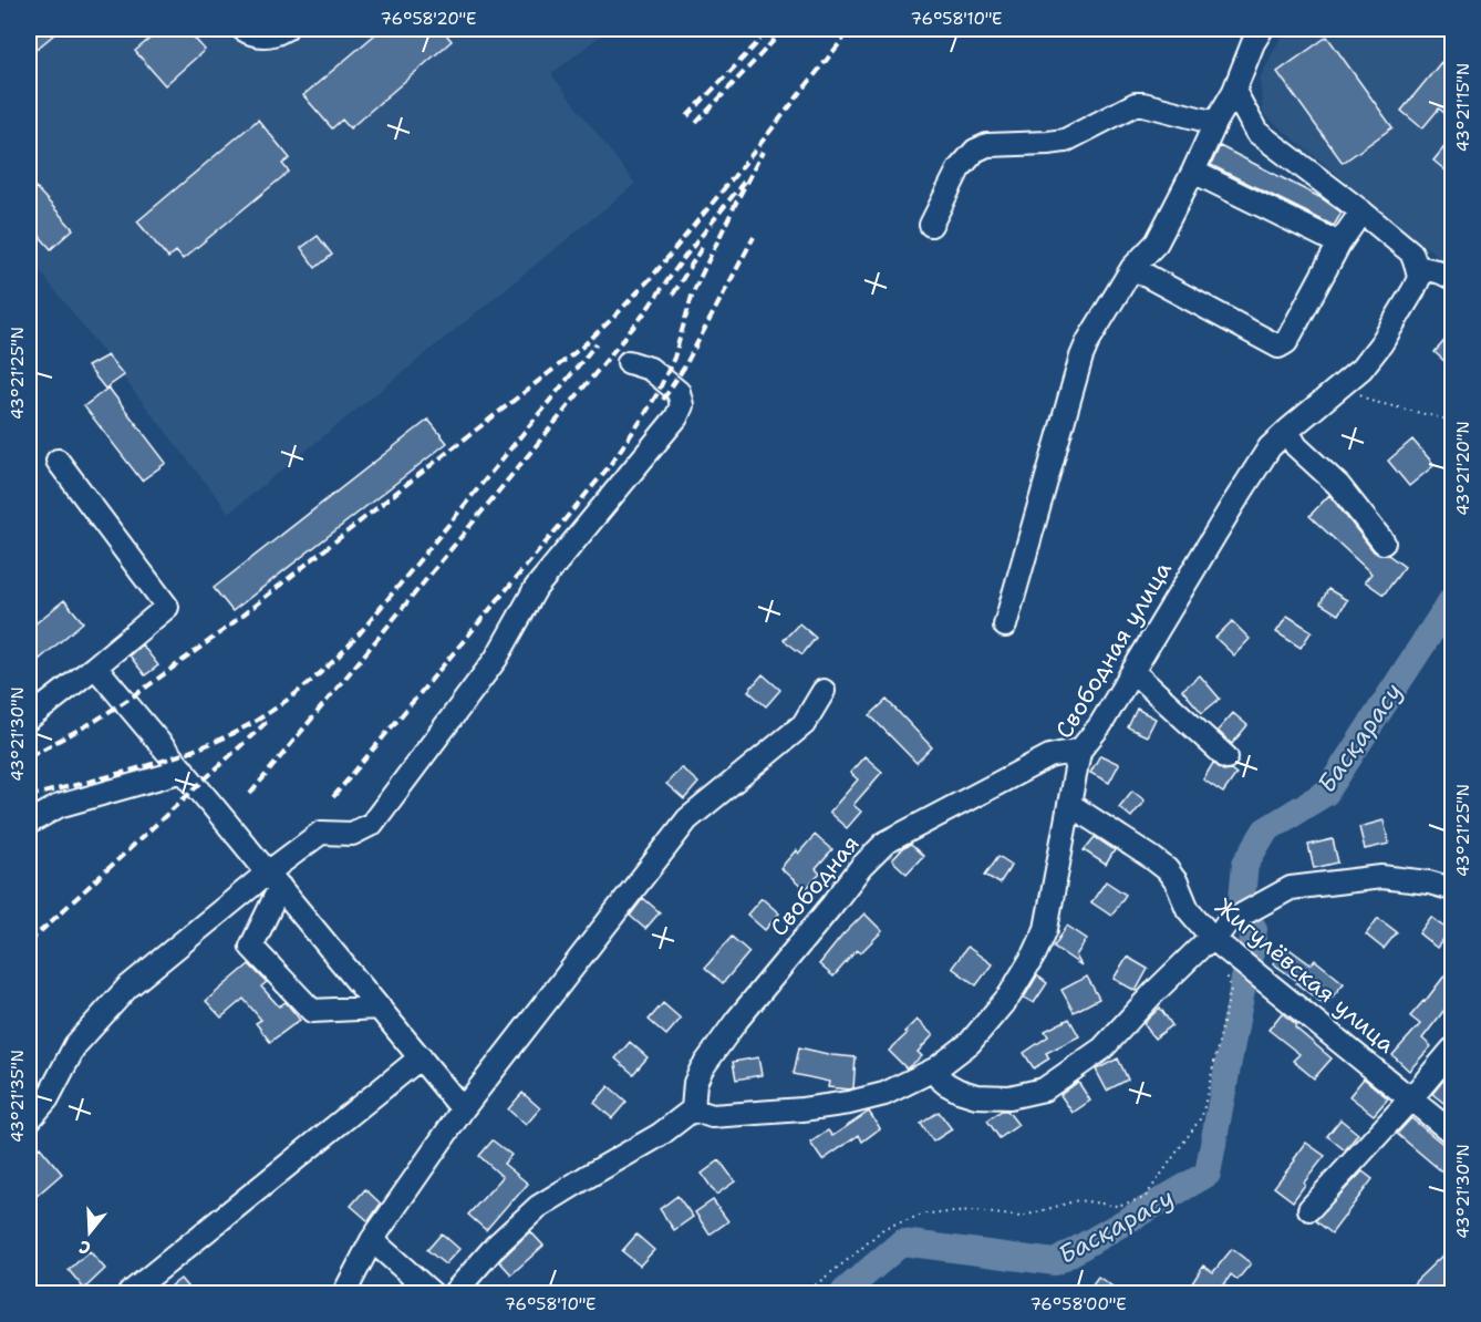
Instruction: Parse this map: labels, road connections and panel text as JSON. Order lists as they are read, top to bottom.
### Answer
{
  "streets": {
    "street": ["Свободная улица", "Свободная", "Жигулёвская улица"]
  },
  "crossings": [
    ["Свободная улица", "Свободная"],
    ["Свободная улица", "Жигулёвская улица"]
  ],
  "water": ["Басқарасу"],
  "north": "bottom",
  "coordinates": [
    "76°58'20\"E",
    "76°58'10\"E",
    "43°21'15\"N",
    "43°21'25\"N",
    "43°21'20\"N",
    "43°21'30\"N",
    "43°21'35\"N",
    "76°58'00\"E"
  ]
}
